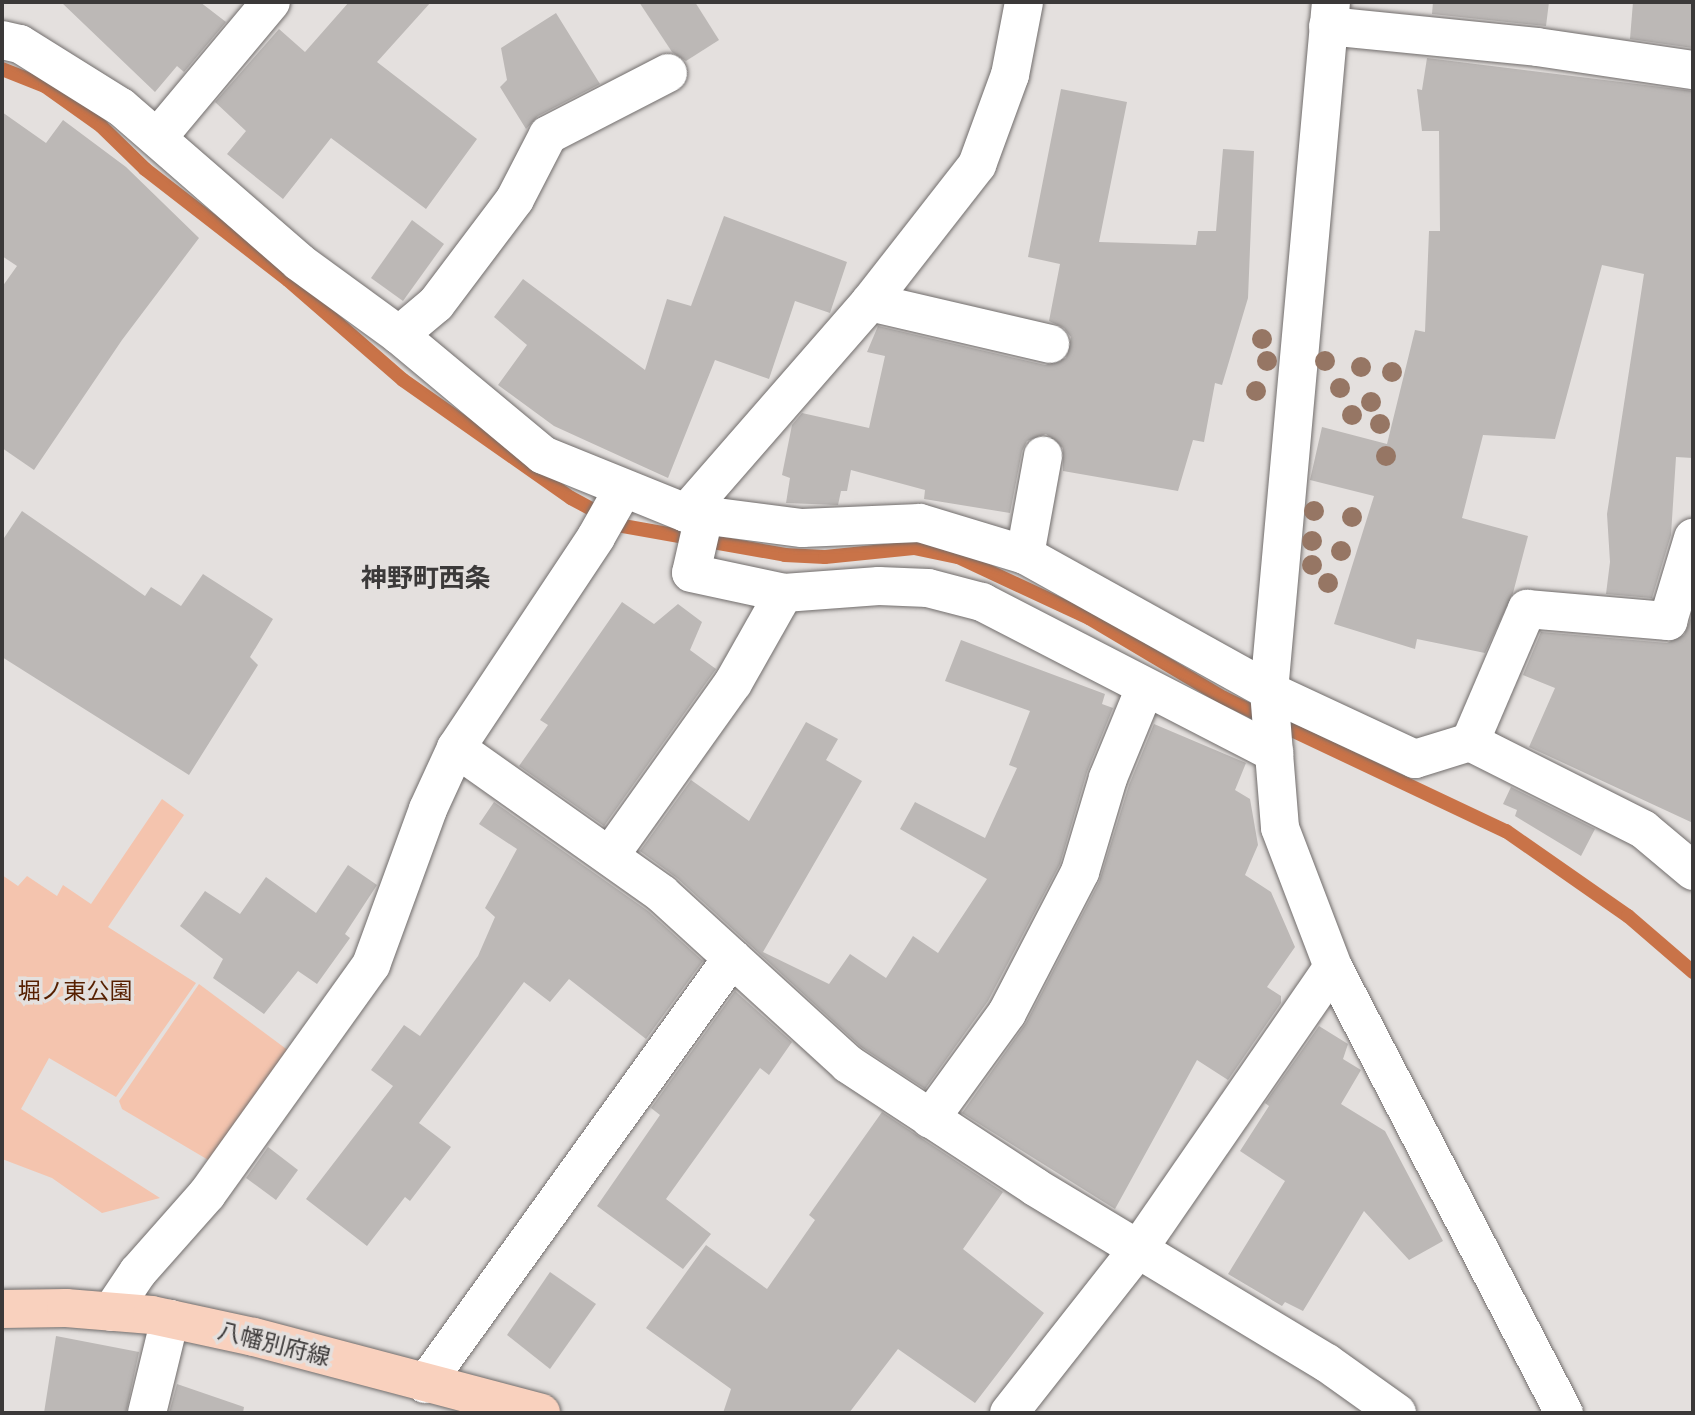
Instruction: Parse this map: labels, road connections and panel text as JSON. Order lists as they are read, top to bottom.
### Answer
{
  "streets": {
    "main road": ["八幡別府線"]
  },
  "districts": ["神野町西条"],
  "parks": ["堀ノ東公園"]
}
